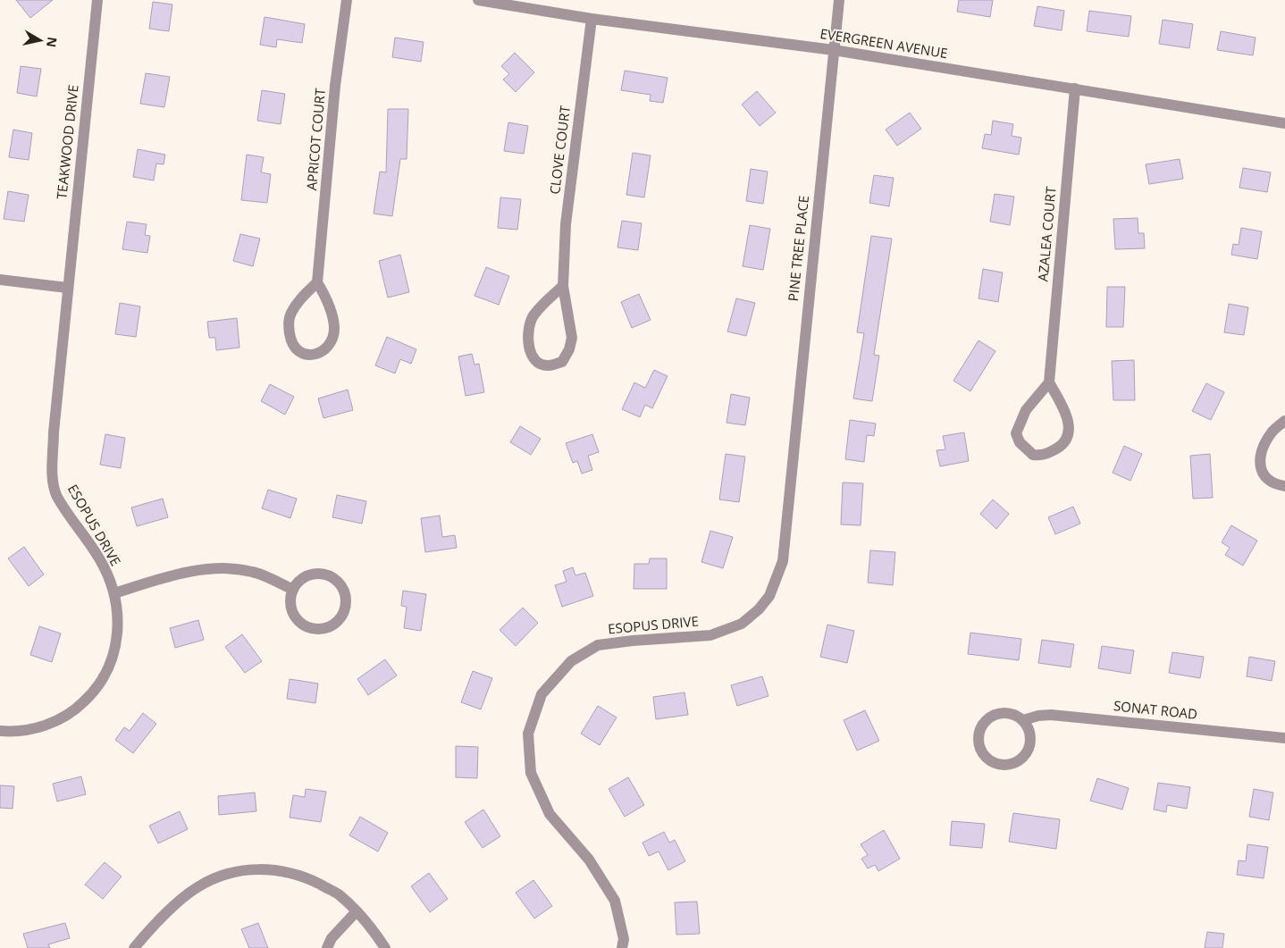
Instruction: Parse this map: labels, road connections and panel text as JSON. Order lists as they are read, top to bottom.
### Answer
{
  "streets": {
    "street": [
      "EVERGREEN AVENUE",
      "APRICOT COURT",
      "TEAKWOOD DRIVE",
      "CLOVE COURT",
      "AZALEA COURT",
      "PINE TREE PLACE",
      "ESOPUS DRIVE",
      "SONAT ROAD"
    ]
  },
  "crossings": [
    ["EVERGREEN AVENUE", "CLOVE COURT"],
    ["EVERGREEN AVENUE", "AZALEA COURT"],
    ["EVERGREEN AVENUE", "PINE TREE PLACE"],
    ["TEAKWOOD DRIVE", "ESOPUS DRIVE"],
    ["PINE TREE PLACE", "ESOPUS DRIVE"]
  ],
  "north": "right"
}
